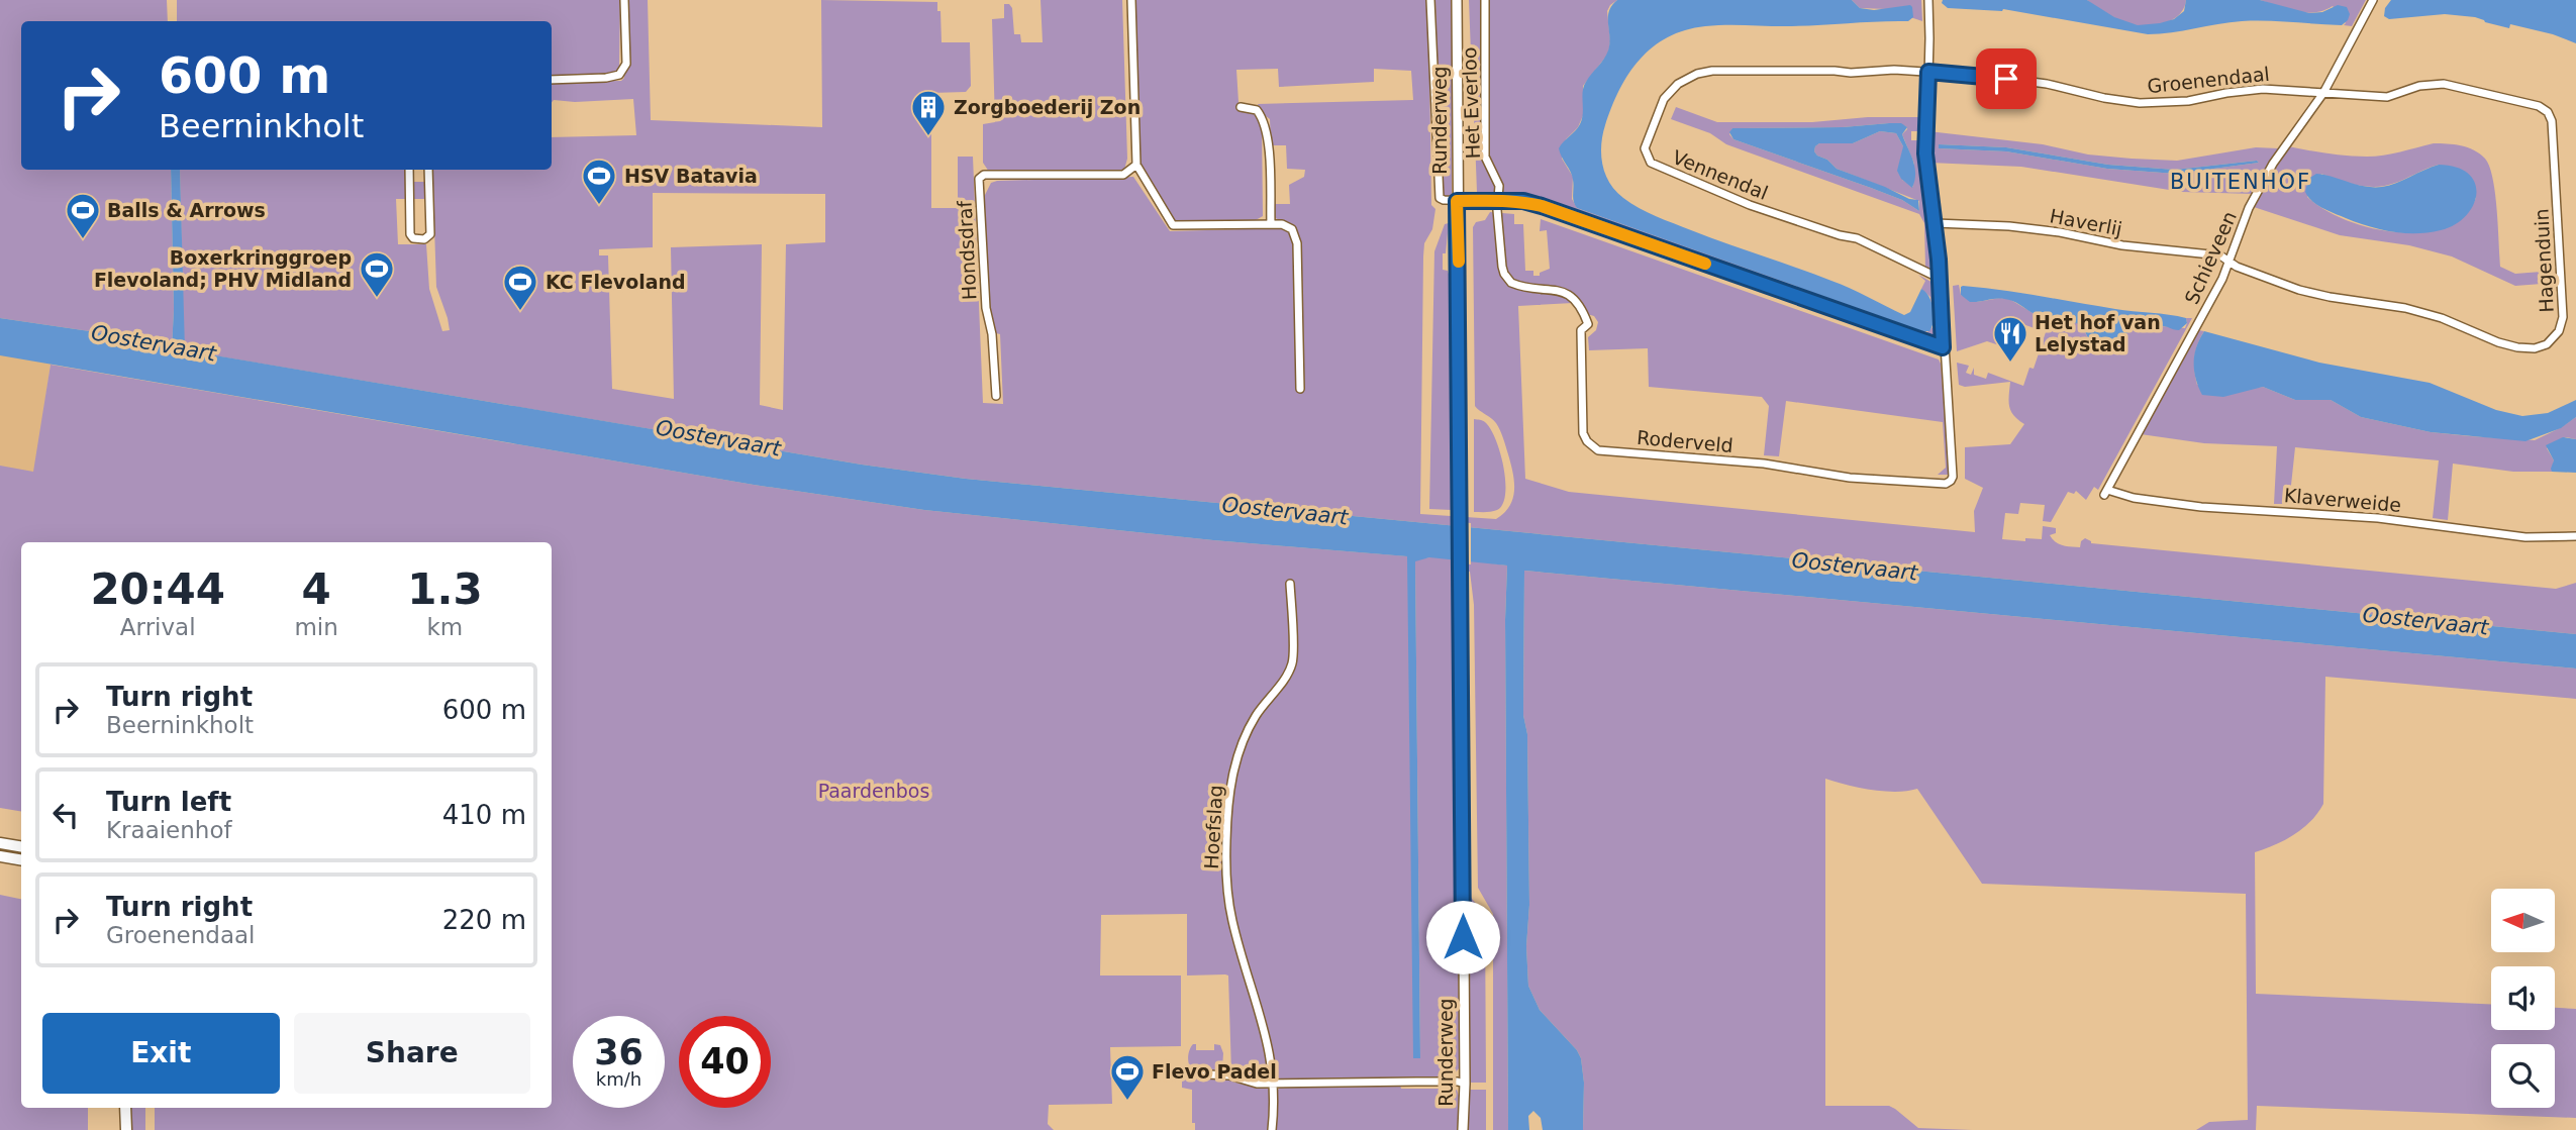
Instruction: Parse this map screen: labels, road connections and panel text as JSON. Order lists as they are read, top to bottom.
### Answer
{
  "streets": {
    "street": [
      "Groenendaal",
      "Het Everloo",
      "Runderweg",
      "Vennendal",
      "Haverlij",
      "Hondsdraf",
      "Schieveen",
      "Hagenduin",
      "Roderveld",
      "Klaverweide",
      "Hoefslag"
    ]
  },
  "crossings": [
    ["Groenendaal", "Vennendal"],
    ["Groenendaal", "Schieveen"],
    ["Groenendaal", "Hagenduin"],
    ["Het Everloo", "Roderveld"],
    ["Haverlij", "Schieveen"],
    ["Haverlij", "Hagenduin"],
    ["Schieveen", "Hagenduin"],
    ["Schieveen", "Klaverweide"]
  ],
  "districts": ["BUITENHOF"],
  "water": ["Oostervaart"],
  "parks": ["Paardenbos"],
  "places": {
    "building": ["Zorgboederij Zon"],
    "sports": [
      "HSV Batavia",
      "Balls & Arrows",
      "Boxerkringgroep Flevoland; PHV Midland",
      "KC Flevoland",
      "Flevo Padel"
    ],
    "restaurant": ["Het hof van Lelystad"]
  },
  "north": "left",
  "page": {
    "turn": ["600 m", "Beerninkholt"],
    "eta": [
      "20:44",
      "Arrival",
      "4",
      "min",
      "1.3",
      "km"
    ],
    "list": [
      {
        "name": "Turn right",
        "note": "Beerninkholt",
        "value": "600 m"
      },
      {
        "name": "Turn left",
        "note": "Kraaienhof",
        "value": "410 m"
      },
      {
        "name": "Turn right",
        "note": "Groenendaal",
        "value": "220 m"
      }
    ],
    "buttons": ["Exit", "Share"],
    "speed": "36 km/h",
    "limit": "40"
  }
}
